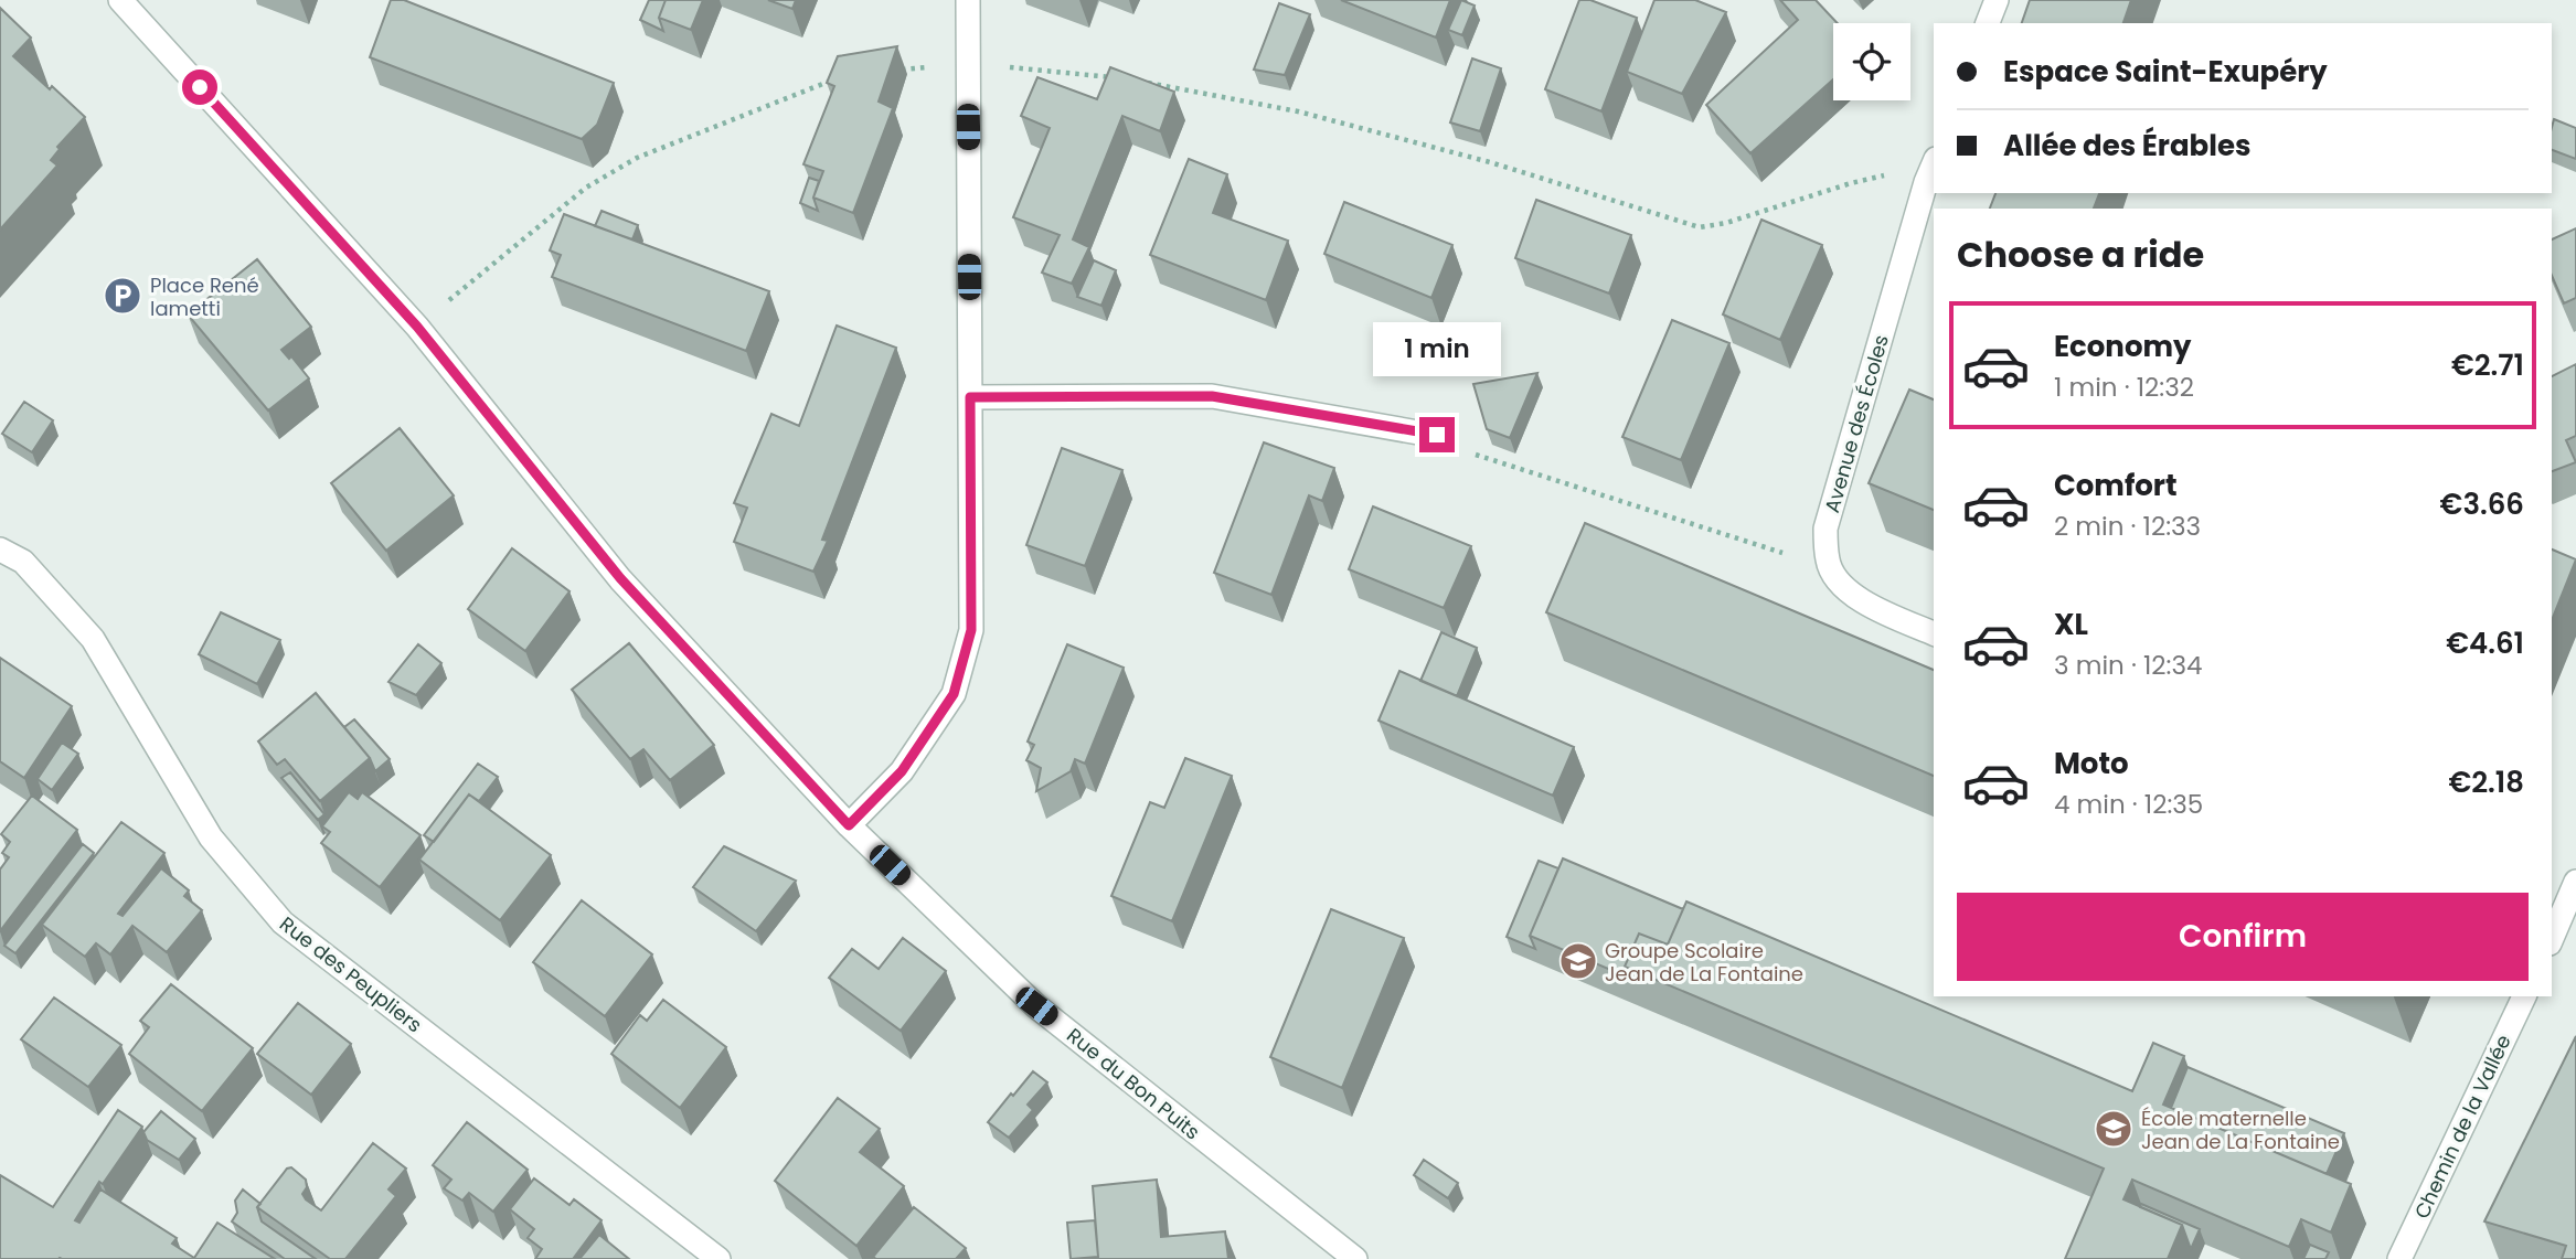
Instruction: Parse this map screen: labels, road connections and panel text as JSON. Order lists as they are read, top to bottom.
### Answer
{
  "streets": {
    "street": [
      "Avenue des Écoles",
      "Rue des Peupliers",
      "Rue du Bon Puits",
      "Chemin de la Vallée"
    ]
  },
  "places": {
    "parking": ["Place René Iametti"],
    "school or university": ["Groupe Scolaire Jean de La Fontaine", "École maternelle Jean de La Fontaine"]
  },
  "page": {
    "banner": ["Espace Saint-Exupéry", "Allée des Érables"],
    "heading": "Choose a ride",
    "list": [
      {
        "name": "Economy",
        "note": "1 min · 12:32",
        "value": "€2.71"
      },
      {
        "name": "Comfort",
        "note": "2 min · 12:33",
        "value": "€3.66"
      },
      {
        "name": "XL",
        "note": "3 min · 12:34",
        "value": "€4.61"
      },
      {
        "name": "Moto",
        "note": "4 min · 12:35",
        "value": "€2.18"
      }
    ],
    "bubble": "1 min",
    "buttons": "Confirm"
  }
}
